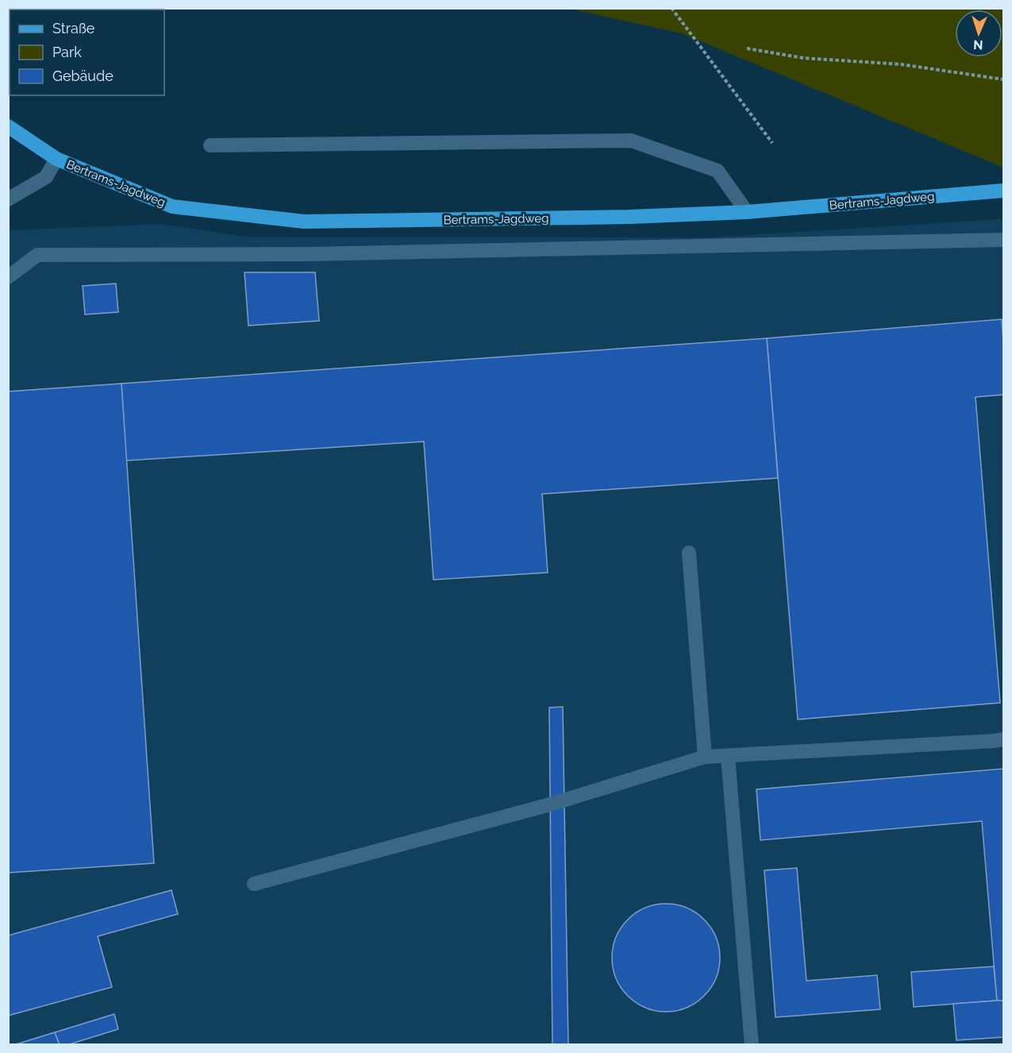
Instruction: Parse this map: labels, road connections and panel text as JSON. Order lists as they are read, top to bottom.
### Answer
{
  "streets": {
    "main road": ["Bertrams-Jagdweg"]
  },
  "legend": ["Straße", "Park", "Gebäude"],
  "north": "bottom"
}
